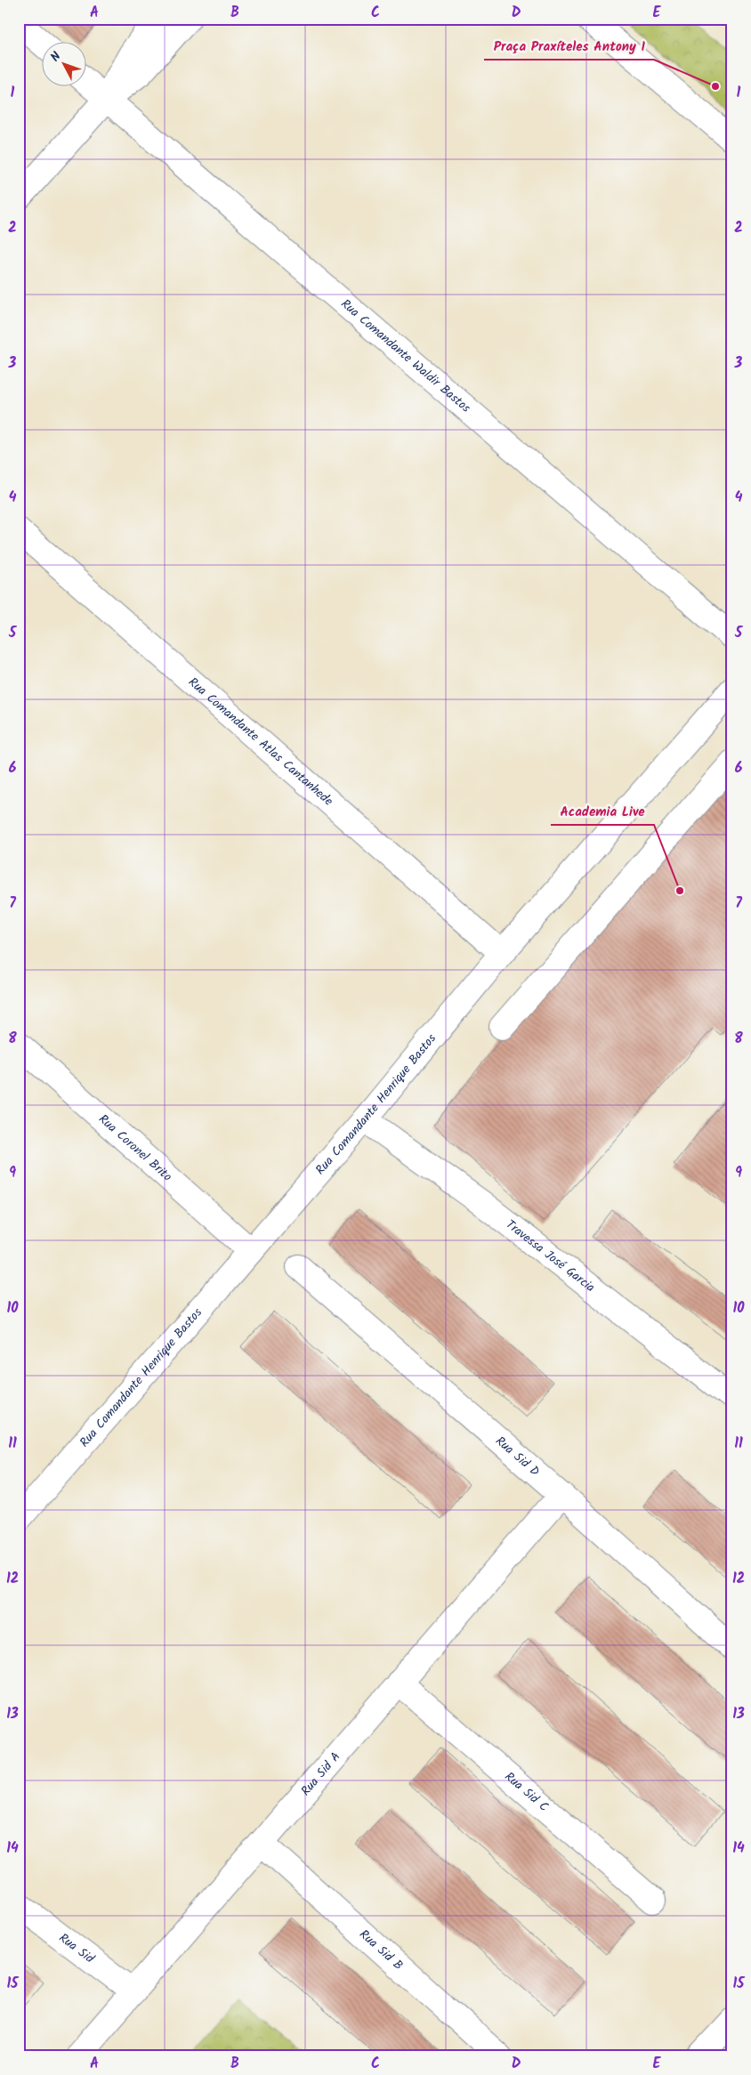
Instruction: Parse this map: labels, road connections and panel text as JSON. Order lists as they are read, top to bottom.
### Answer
{
  "streets": {
    "street": [
      "Rua Comandante Waldir Bastos",
      "Rua Comandante Atlas Cantanhede",
      "Rua Comandante Henrique Bastos",
      "Rua Coronel Brito",
      "Travessa José Garcia",
      "Rua Sid D",
      "Rua Sid A",
      "Rua Sid C",
      "Rua Sid",
      "Rua Sid B"
    ]
  },
  "crossings": [
    ["Rua Comandante Atlas Cantanhede", "Rua Comandante Henrique Bastos"],
    ["Rua Comandante Henrique Bastos", "Rua Coronel Brito"],
    ["Rua Comandante Henrique Bastos", "Travessa José Garcia"],
    ["Rua Sid D", "Rua Sid A"],
    ["Rua Sid A", "Rua Sid C"],
    ["Rua Sid A", "Rua Sid"],
    ["Rua Sid A", "Rua Sid B"]
  ],
  "places": ["Praça Praxíteles Antony I", "Academia Live"],
  "north": "top left",
  "grid": {
    "columns": [
      "A",
      "B",
      "C",
      "D",
      "E"
    ],
    "rows": [
      "1",
      "2",
      "3",
      "4",
      "5",
      "6",
      "7",
      "8",
      "9",
      "10",
      "11",
      "12",
      "13",
      "14",
      "15"
    ]
  }
}
